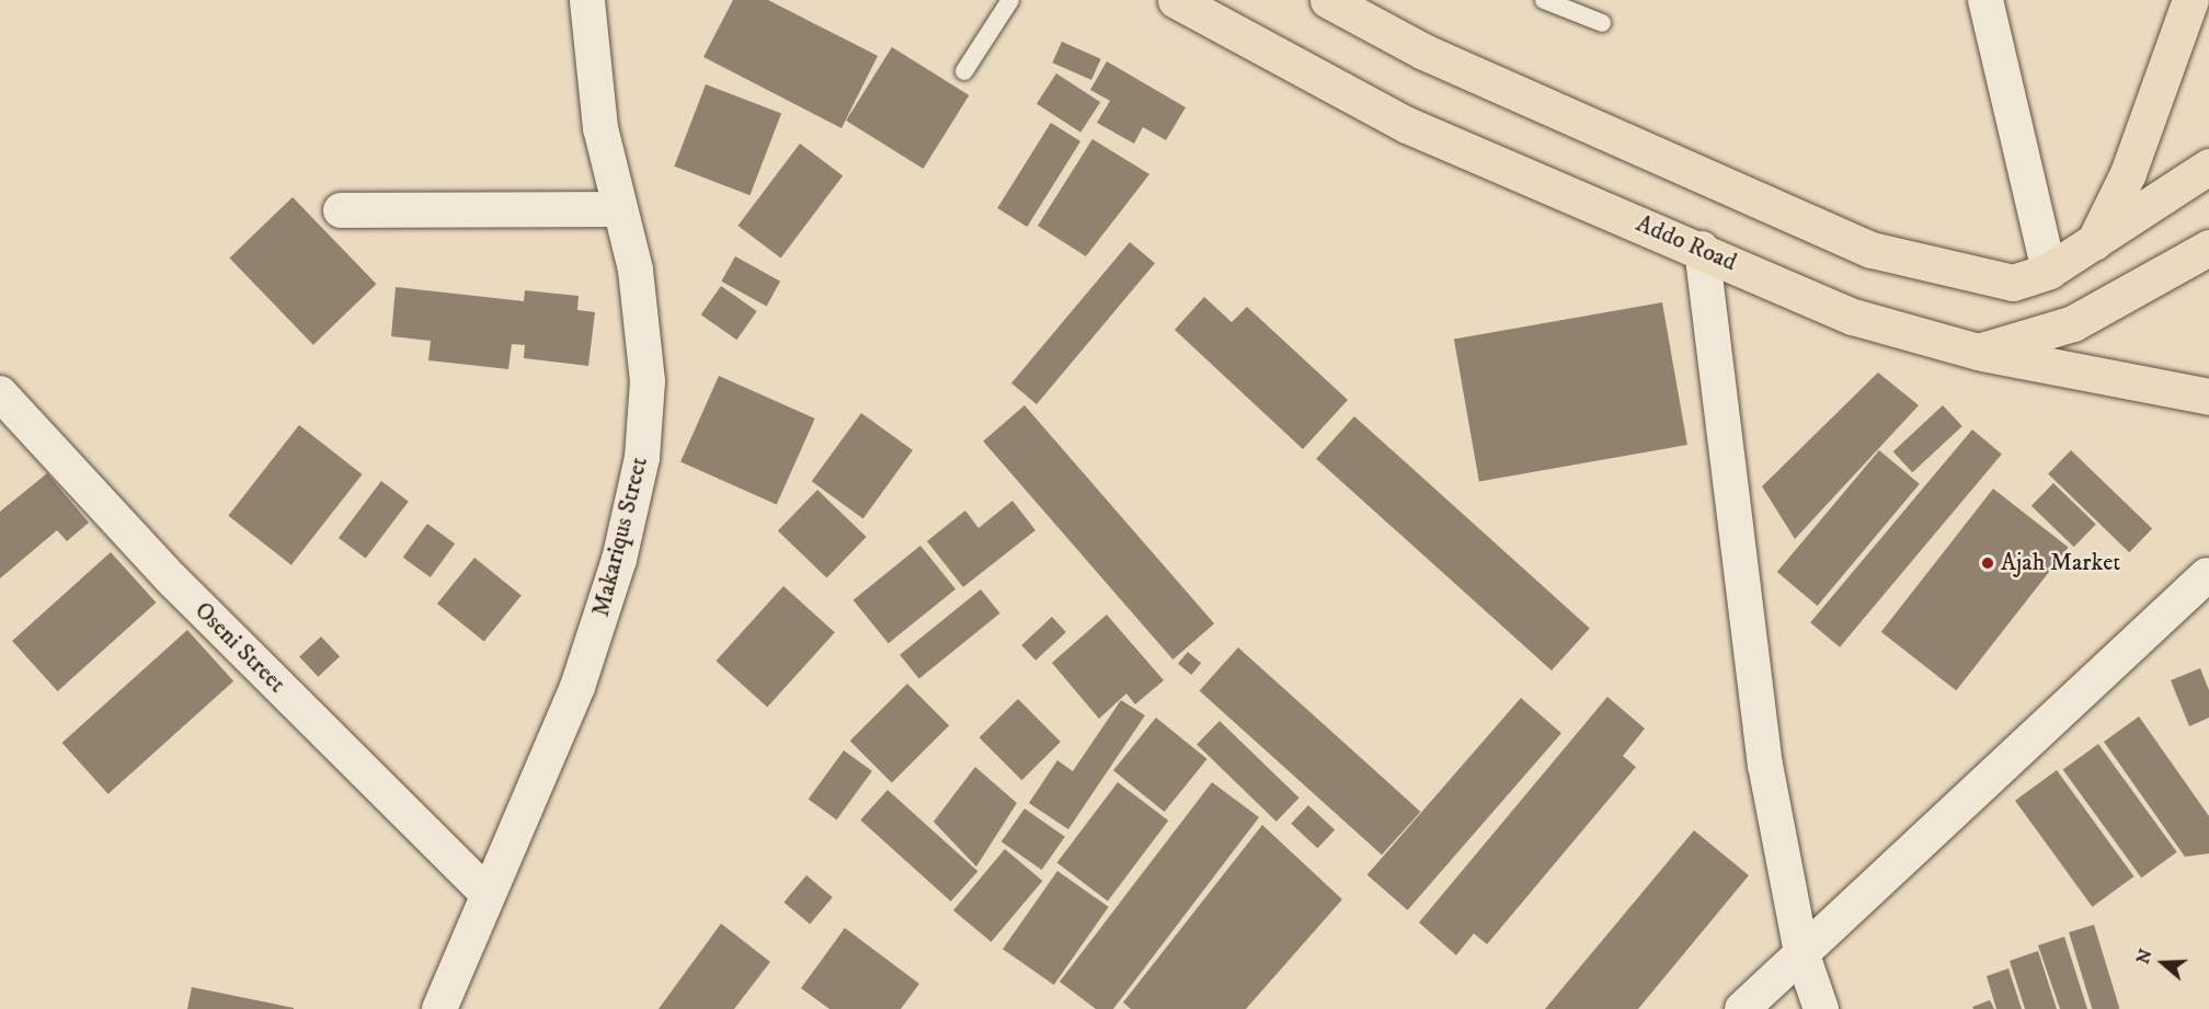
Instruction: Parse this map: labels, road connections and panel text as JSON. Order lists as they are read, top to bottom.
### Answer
{
  "streets": {
    "main road": ["Addo Road"],
    "street": ["Makariqus Street", "Oseni Street"]
  },
  "crossings": [
    ["Makariqus Street", "Oseni Street"]
  ],
  "places": ["Ajah Market"],
  "north": "left"
}
